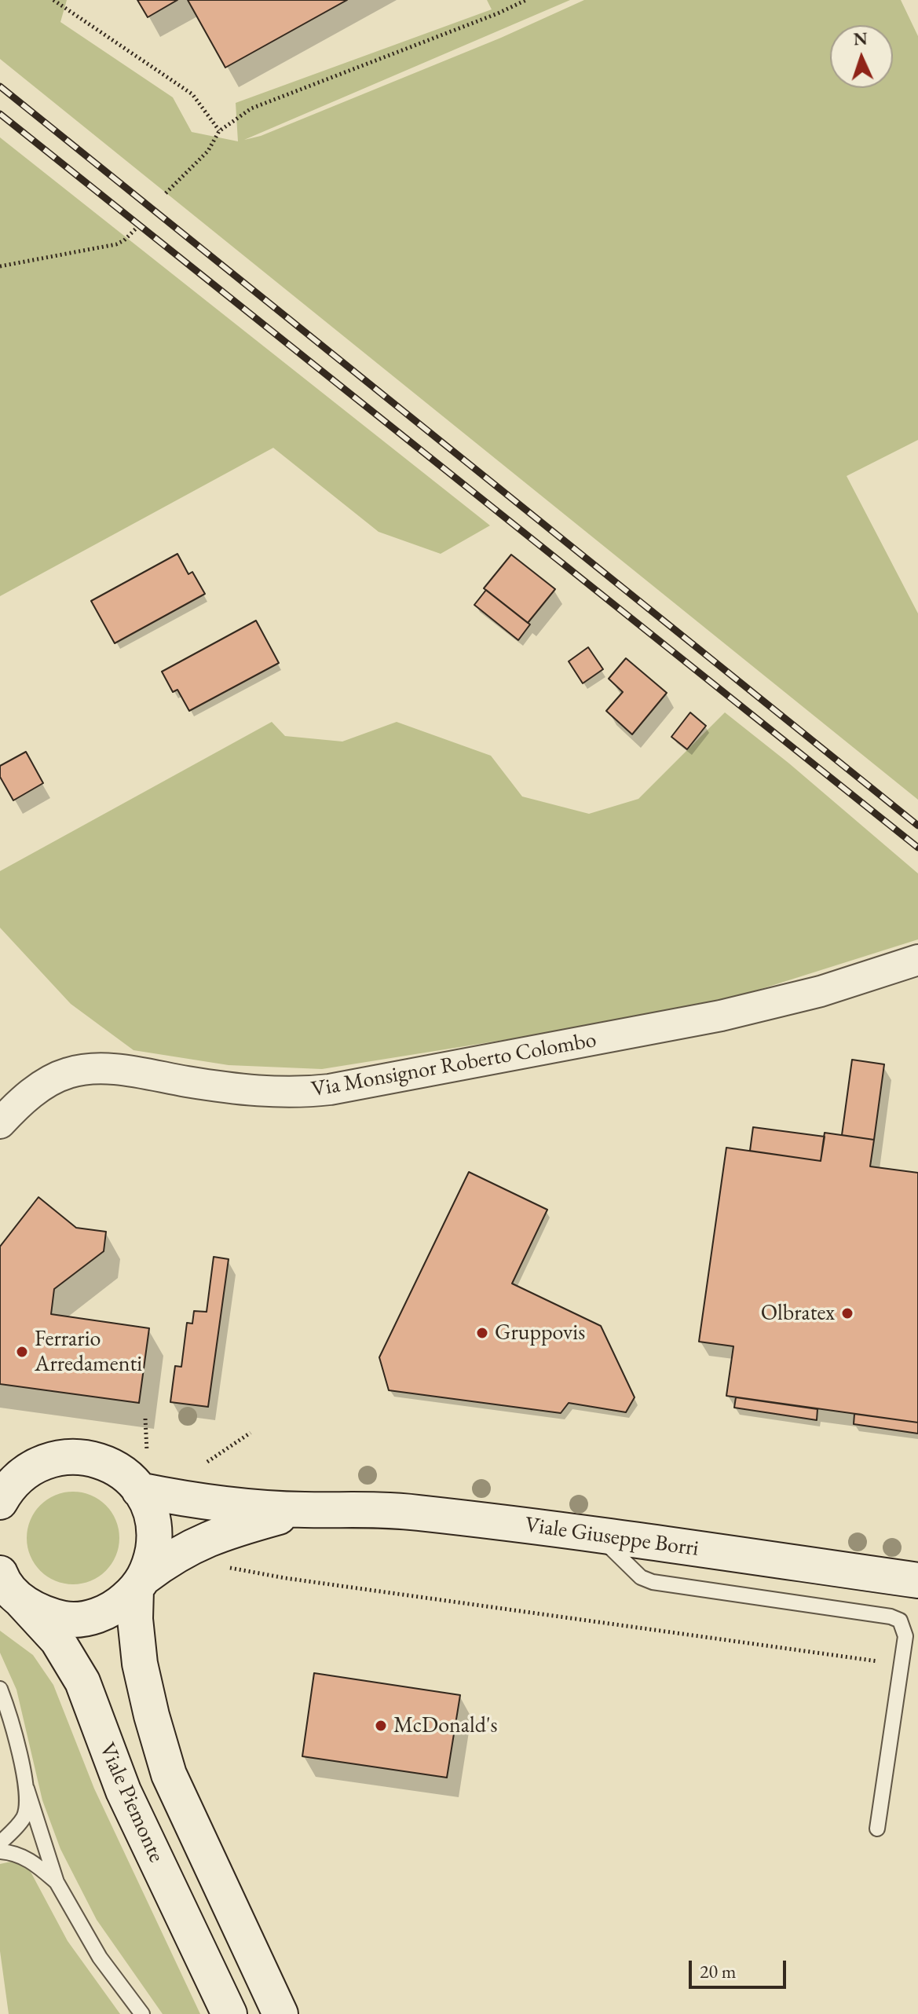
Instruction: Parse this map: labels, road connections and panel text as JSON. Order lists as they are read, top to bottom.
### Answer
{
  "streets": {
    "main road": ["Viale Giuseppe Borri", "Viale Piemonte"],
    "street": ["Via Monsignor Roberto Colombo"]
  },
  "crossings": [
    ["Viale Giuseppe Borri", "Viale Piemonte"]
  ],
  "places": [
    "Olbratex",
    "Gruppovis",
    "Ferrario Arredamenti",
    "McDonald's"
  ],
  "scale_bar": "20 m",
  "north": "top"
}
